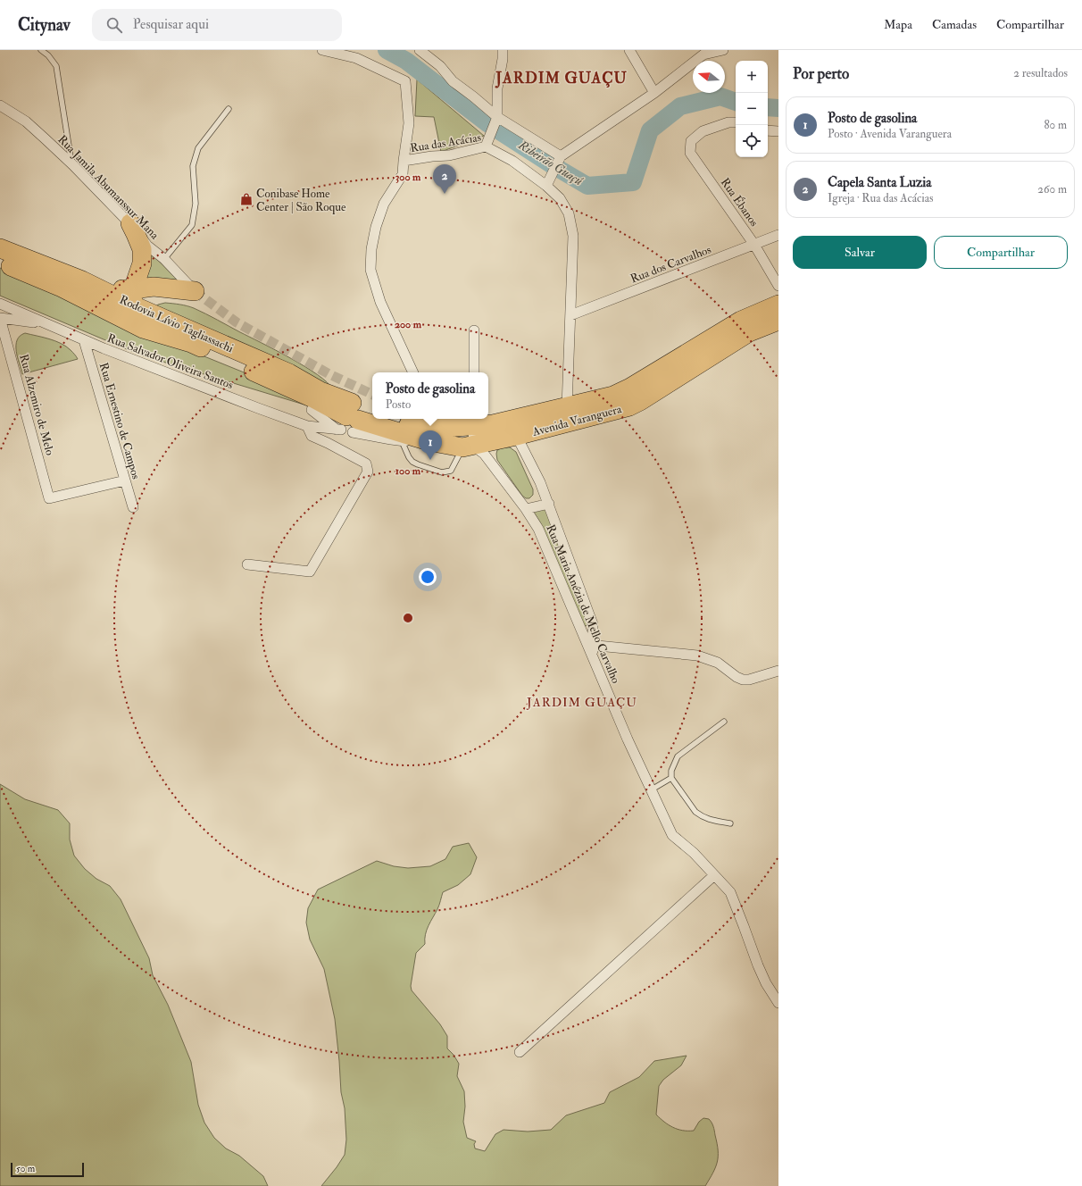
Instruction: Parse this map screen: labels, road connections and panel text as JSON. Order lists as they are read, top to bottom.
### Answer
{
  "streets": {
    "highway": ["Rodovia Lívio Tagliassachi", "Avenida Varanguera"],
    "street": [
      "Rua das Acácias",
      "Rua Jamila Abumanssur Mana",
      "Rua Ébanos",
      "Rua dos Carvalhos",
      "Rua Salvador Oliveira Santos",
      "Rua Alzemiro de Melo",
      "Rua Ernestino de Campos",
      "Rua Maria Anézia de Mello Carvalho"
    ]
  },
  "crossings": [
    ["Rua Ébanos", "Rua dos Carvalhos"],
    ["Rodovia Lívio Tagliassachi", "Rua Salvador Oliveira Santos"],
    ["Rodovia Lívio Tagliassachi", "Avenida Varanguera"],
    ["Rua Salvador Oliveira Santos", "Avenida Varanguera"],
    ["Rua Salvador Oliveira Santos", "Rua Ernestino de Campos"],
    ["Rua Alzemiro de Melo", "Rua Ernestino de Campos"],
    ["Avenida Varanguera", "Rua Maria Anézia de Mello Carvalho"]
  ],
  "districts": ["JARDIM GUAÇU", "JARDIM GUAÇU"],
  "water": ["Ribeirão Guaçú"],
  "places": {
    "shop": ["Conibase Home Center | São Roque"]
  },
  "scale_bar": "50 m",
  "north": "left",
  "page": {
    "header": "Citynav",
    "search": "Pesquisar aqui",
    "nav": ["Mapa", "Camadas", "Compartilhar"],
    "heading": ["Por perto", "2 resultados"],
    "map_buttons": ["+", "−"],
    "list": [
      {
        "mark": "1",
        "name": "Posto de gasolina",
        "note": "Posto · Avenida Varanguera",
        "value": "80 m"
      },
      {
        "mark": "2",
        "name": "Capela Santa Luzia",
        "note": "Igreja · Rua das Acácias",
        "value": "260 m"
      }
    ],
    "pins": ["2", "1"],
    "buttons": ["Salvar", "Compartilhar"],
    "popup": ["Posto de gasolina", "Posto"],
    "scale": "50 m"
  },
  "rings": ["300 m", "200 m", "100 m"]
}
